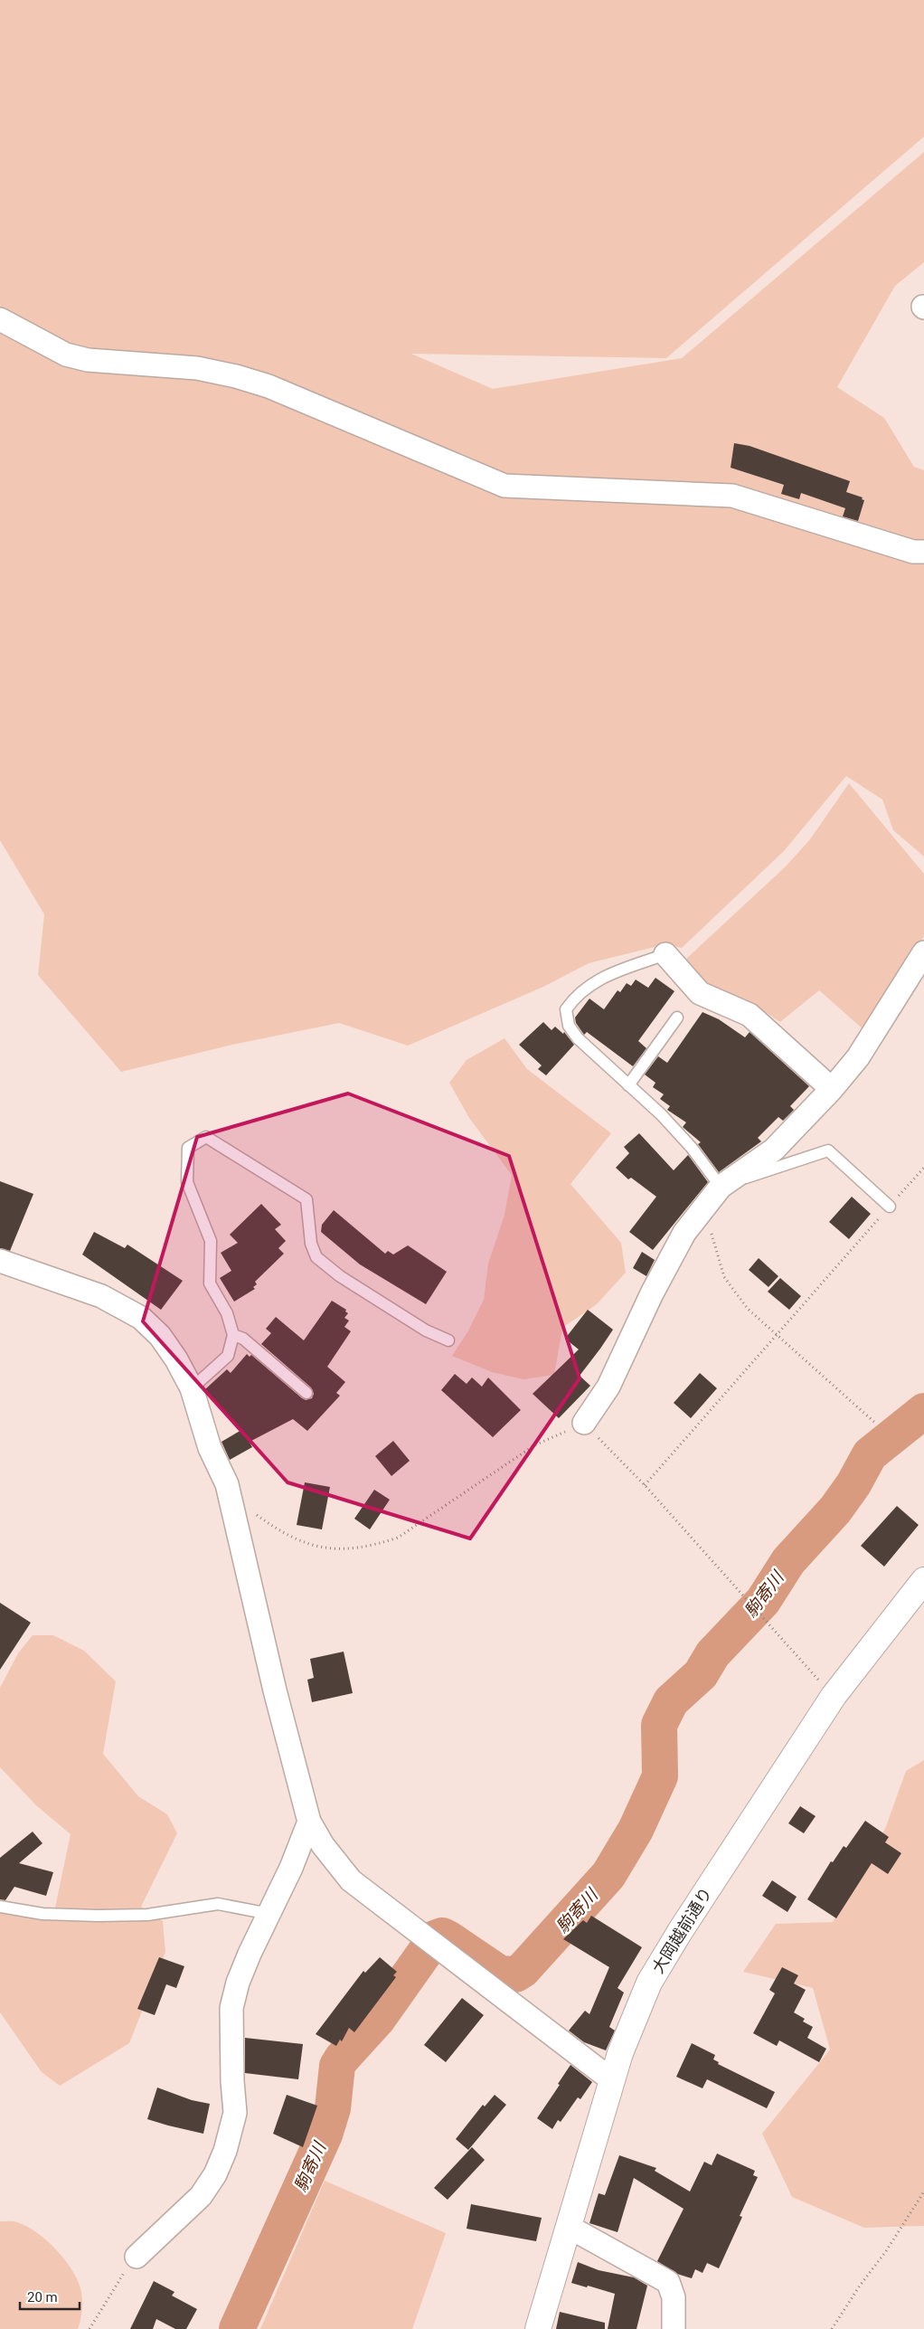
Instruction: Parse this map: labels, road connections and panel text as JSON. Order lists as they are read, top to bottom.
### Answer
{
  "streets": {
    "street": ["大岡越前通り"]
  },
  "water": ["駒寄川"],
  "scale_bar": "20 m"
}
